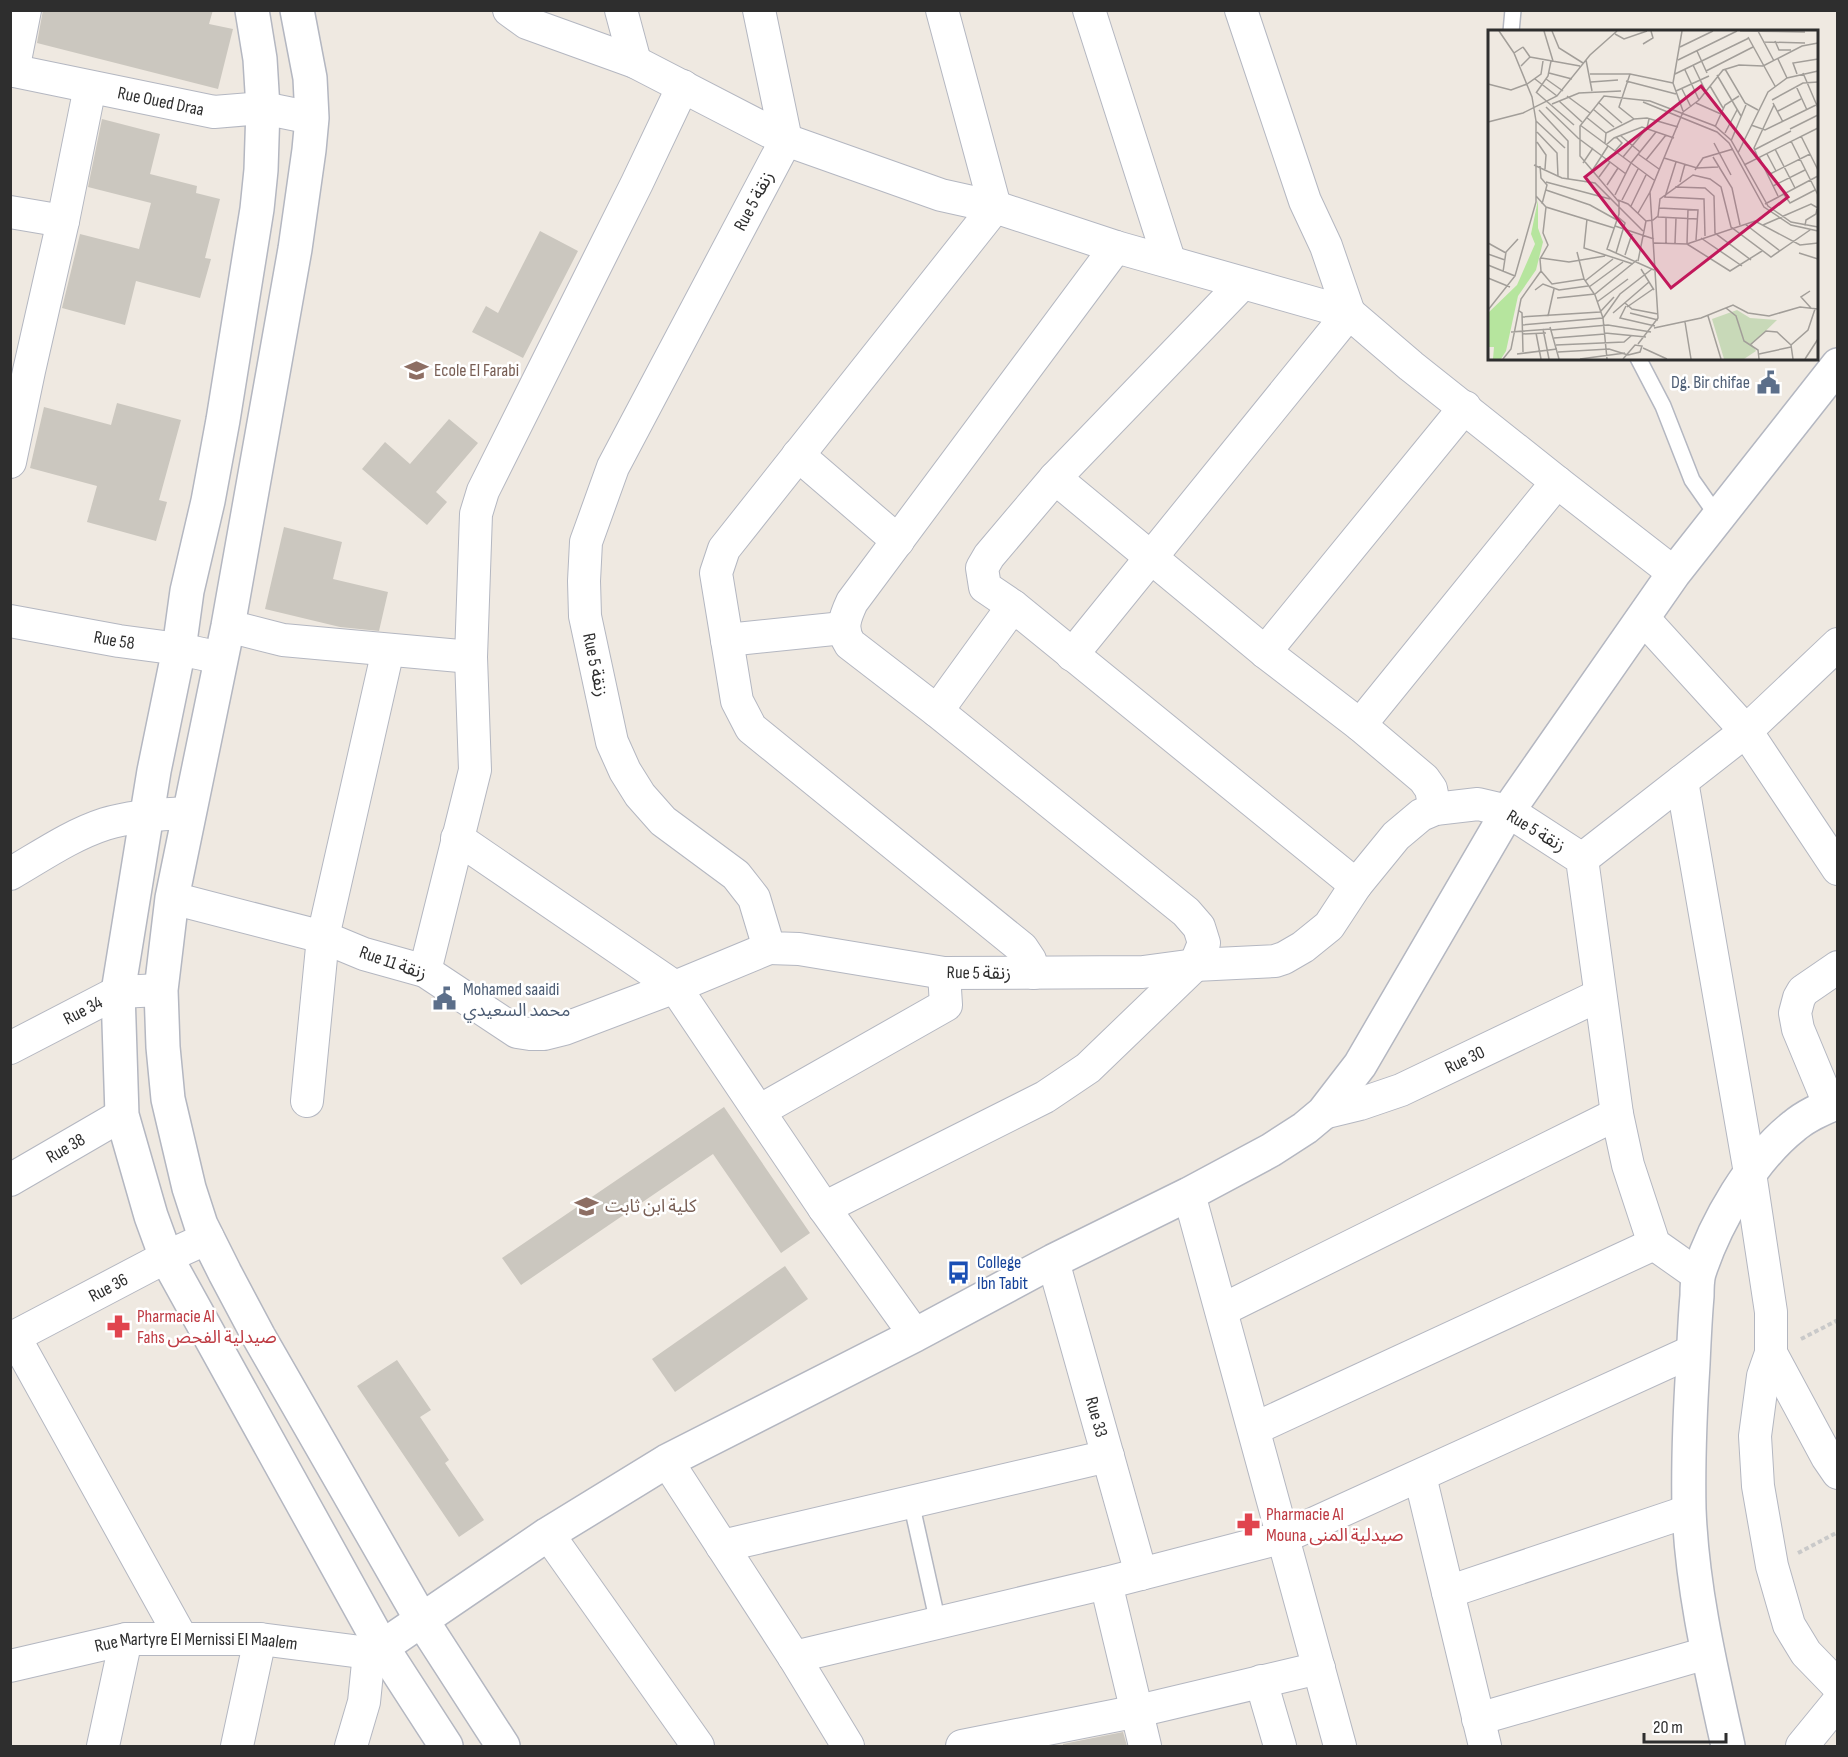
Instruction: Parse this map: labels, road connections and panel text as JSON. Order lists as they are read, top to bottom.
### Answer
{
  "streets": {
    "street": [
      "Rue Oued Draa",
      "Rue 5 زنقة",
      "Rue 58",
      "Rue 11 زنقة",
      "Rue 34",
      "Rue 30",
      "Rue 38",
      "Rue 36",
      "Rue 33",
      "Rue Martyre El Mernissi El Maalem"
    ]
  },
  "crossings": [
    ["Rue 5 زنقة", "Rue 11 زنقة"],
    ["Rue 5 زنقة", "Rue 30"]
  ],
  "places": {
    "school or university": ["Ecole El Farabi", "كلية ابن ثابت"],
    "public building": ["Dg. Bir chifae", "Mohamed saaidi محمد السعيدي"],
    "bus stop": ["College Ibn Tabit"],
    "pharmacy": ["Pharmacie Al Fahs صيدلية الفحص", "Pharmacie Al Mouna صيدلية المنى"]
  },
  "scale_bar": "20 m"
}
